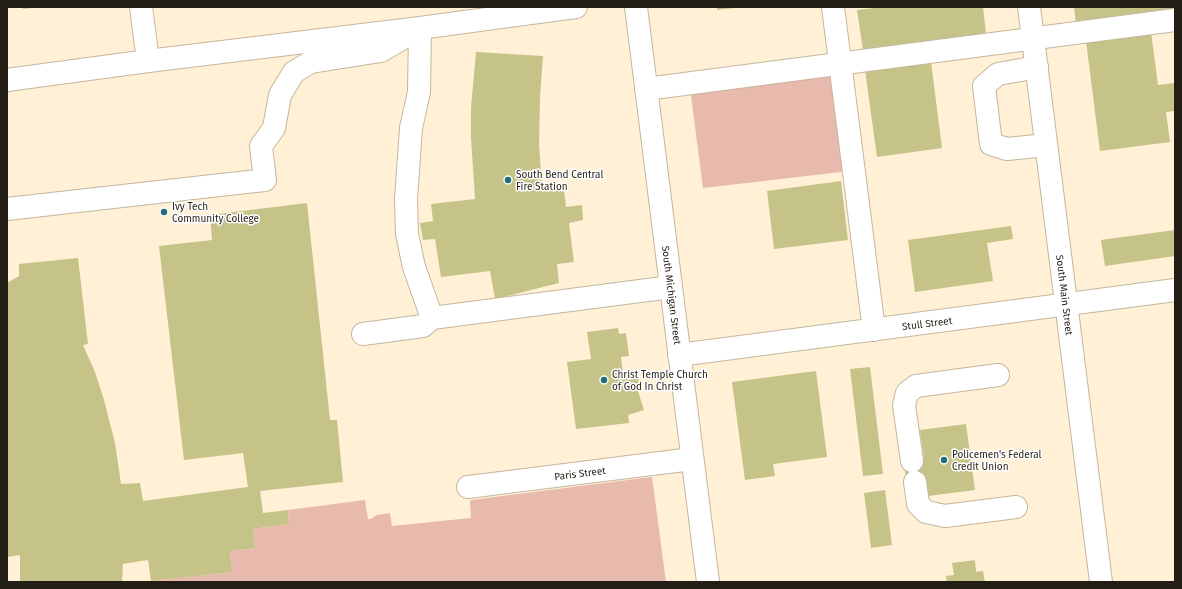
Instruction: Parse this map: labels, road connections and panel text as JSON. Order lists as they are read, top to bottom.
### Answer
{
  "streets": {
    "main road": [
      "South Michigan Street",
      "South Main Street",
      "Stull Street",
      "Paris Street"
    ]
  },
  "crossings": [
    ["South Michigan Street", "Stull Street"],
    ["South Michigan Street", "Paris Street"],
    ["South Main Street", "Stull Street"]
  ],
  "places": [
    "South Bend Central Fire Station",
    "Ivy Tech Community College",
    "Christ Temple Church of God In Christ",
    "Policemen's Federal Credit Union"
  ]
}
